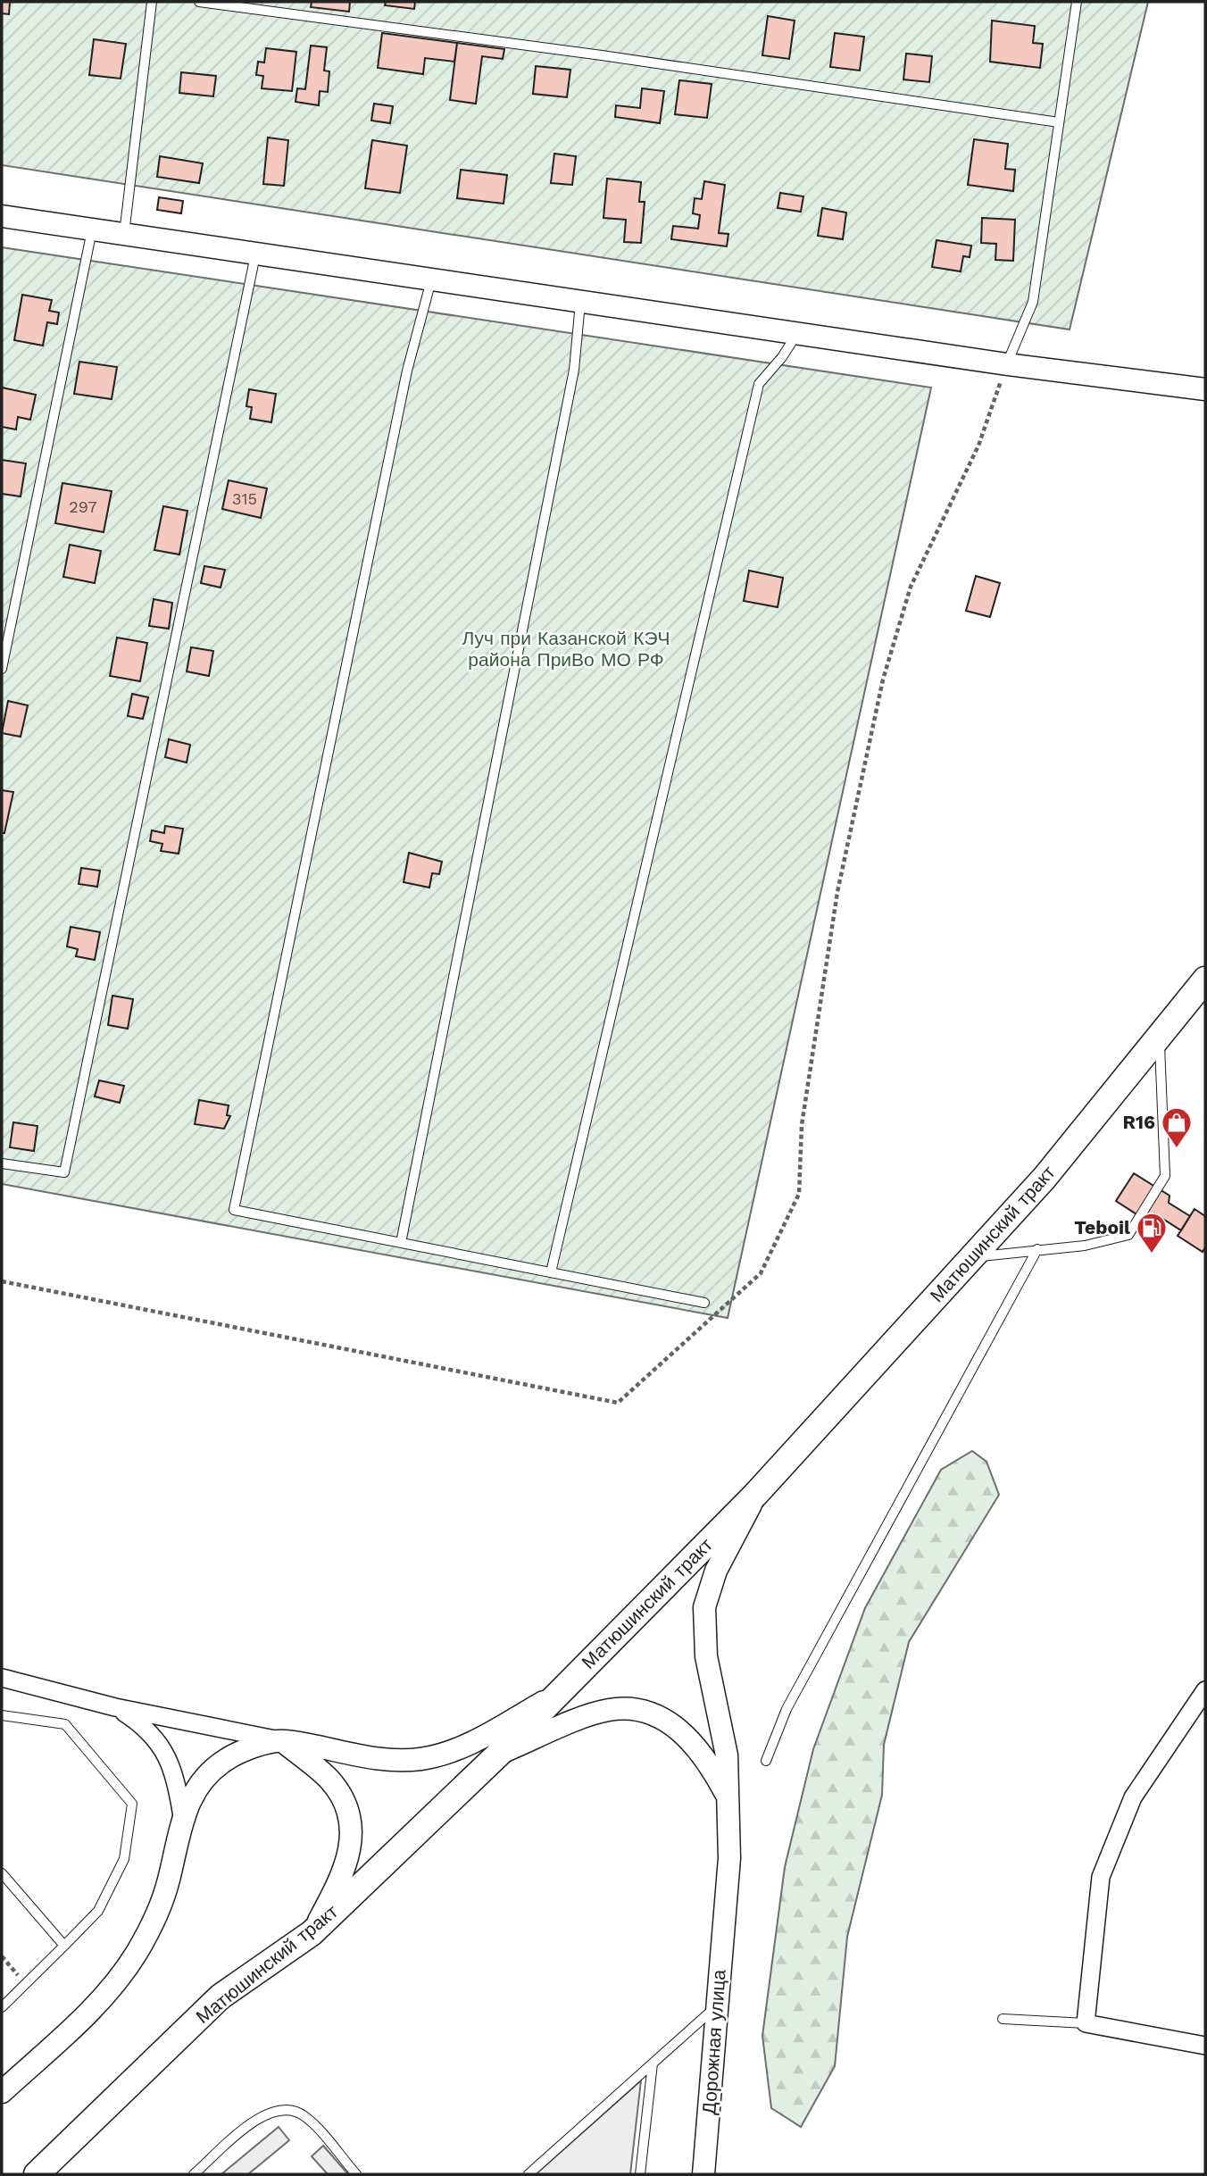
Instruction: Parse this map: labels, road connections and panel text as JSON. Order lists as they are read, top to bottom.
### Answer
{
  "streets": {
    "main road": ["Матюшинский тракт"],
    "street": ["Дорожная улица"]
  },
  "crossings": [
    ["Матюшинский тракт", "Дорожная улица"]
  ],
  "parks": ["Луч при Казанской КЭЧ района ПриВо МО РФ"],
  "places": {
    "shop": ["R16"],
    "fuel station": ["Teboil"]
  },
  "house_numbers": ["315", "297"]
}
